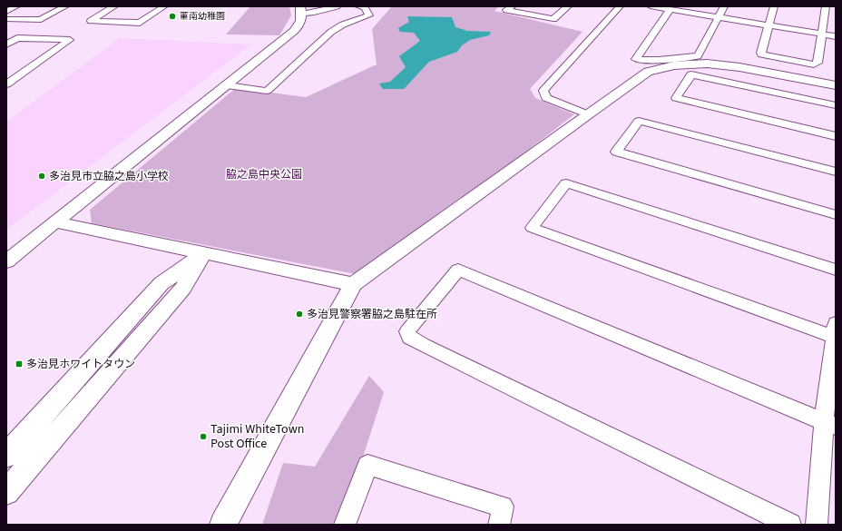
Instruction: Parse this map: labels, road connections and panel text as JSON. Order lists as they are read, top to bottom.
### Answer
{
  "parks": ["脇之島中央公園"],
  "places": {
    "other": [
      "菫南幼稚園",
      "多治見市立脇之島小学校",
      "多治見警察署脇之島駐在所",
      "Tajimi WhiteTown Post Office"
    ],
    "transit": ["多治見ホワイトタウン"]
  }
}
